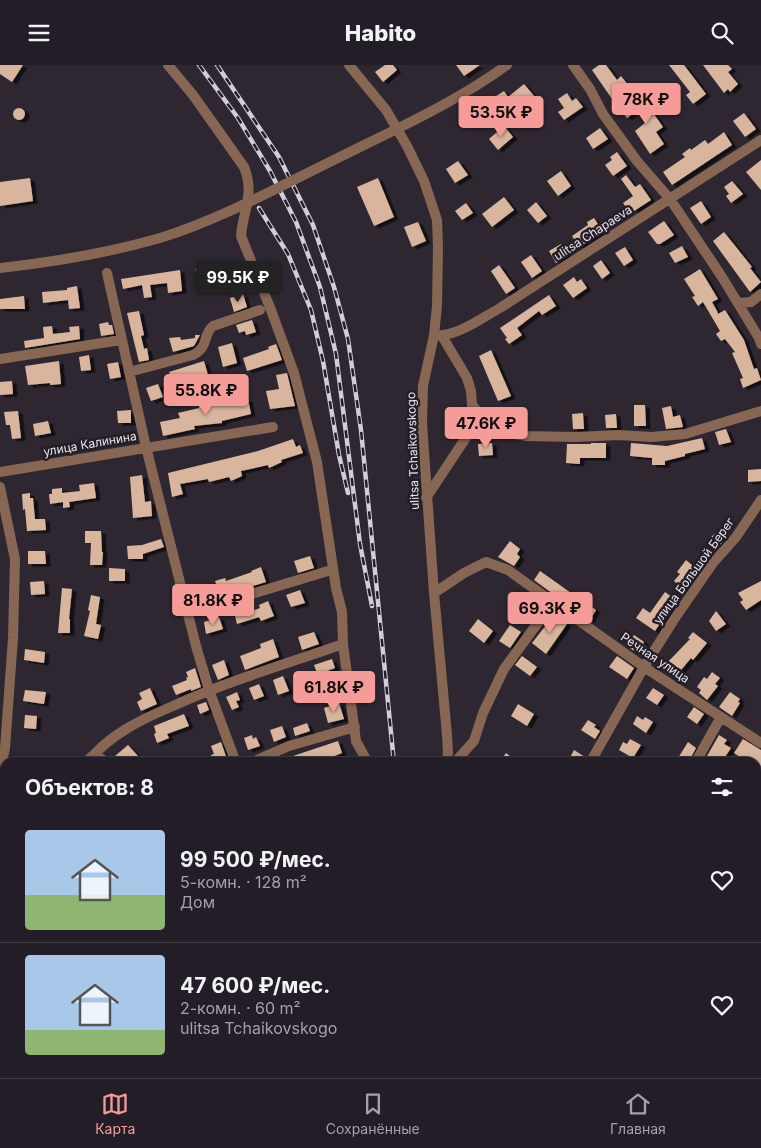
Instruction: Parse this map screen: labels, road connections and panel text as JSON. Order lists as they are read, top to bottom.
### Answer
{
  "streets": {
    "street": [
      "ulitsa Chapaeva",
      "улица Калинина",
      "ulitsa Tchaikovskogo",
      "улица Большой Берег",
      "Речная улица"
    ]
  },
  "crossings": [
    ["ulitsa Chapaeva", "ulitsa Tchaikovskogo"],
    ["ulitsa Tchaikovskogo", "Речная улица"],
    ["улица Большой Берег", "Речная улица"]
  ],
  "page": {
    "header": "Habito",
    "price": [
      "78K ₽",
      "53.5K ₽",
      "99.5K ₽",
      "55.8K ₽",
      "47.6K ₽",
      "81.8K ₽",
      "69.3K ₽",
      "61.8K ₽"
    ],
    "heading": "Объектов: 8",
    "list": [
      {
        "name": "99 500 ₽/мес.",
        "note": "5-комн. · 128 m² · Дом"
      },
      {
        "name": "47 600 ₽/мес.",
        "note": "2-комн. · 60 m² · ulitsa Tchaikovskogo"
      }
    ],
    "tabs": ["Карта", "Сохранённые", "Главная"]
  }
}
